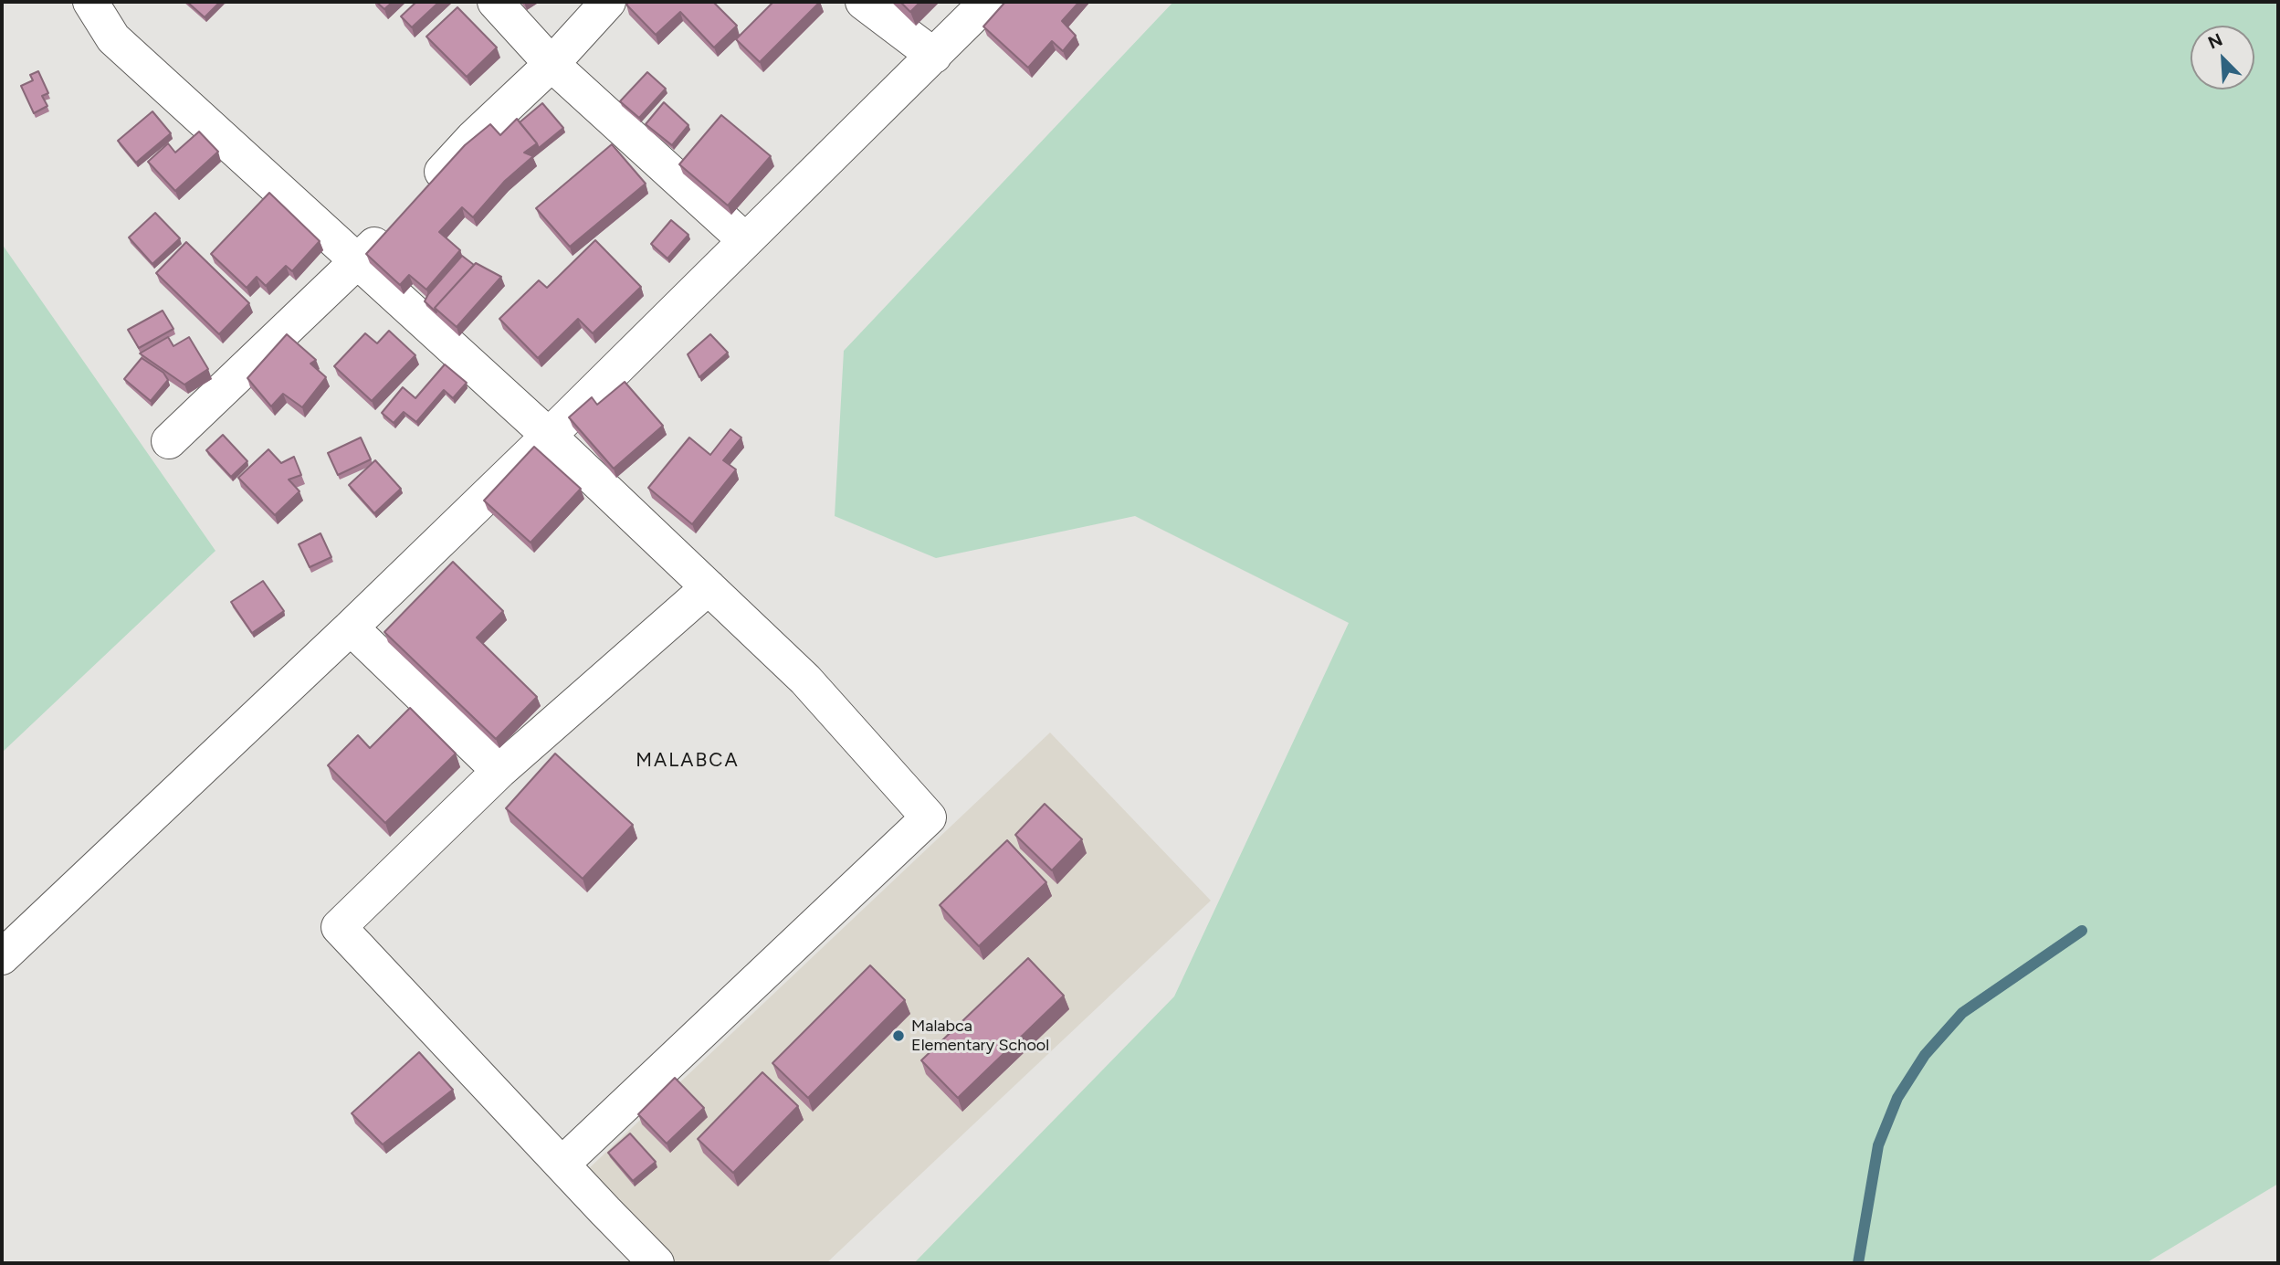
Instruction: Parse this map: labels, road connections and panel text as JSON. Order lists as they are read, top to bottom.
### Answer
{
  "districts": ["MALABCA"],
  "places": ["Malabca Elementary School"],
  "north": "top left"
}
